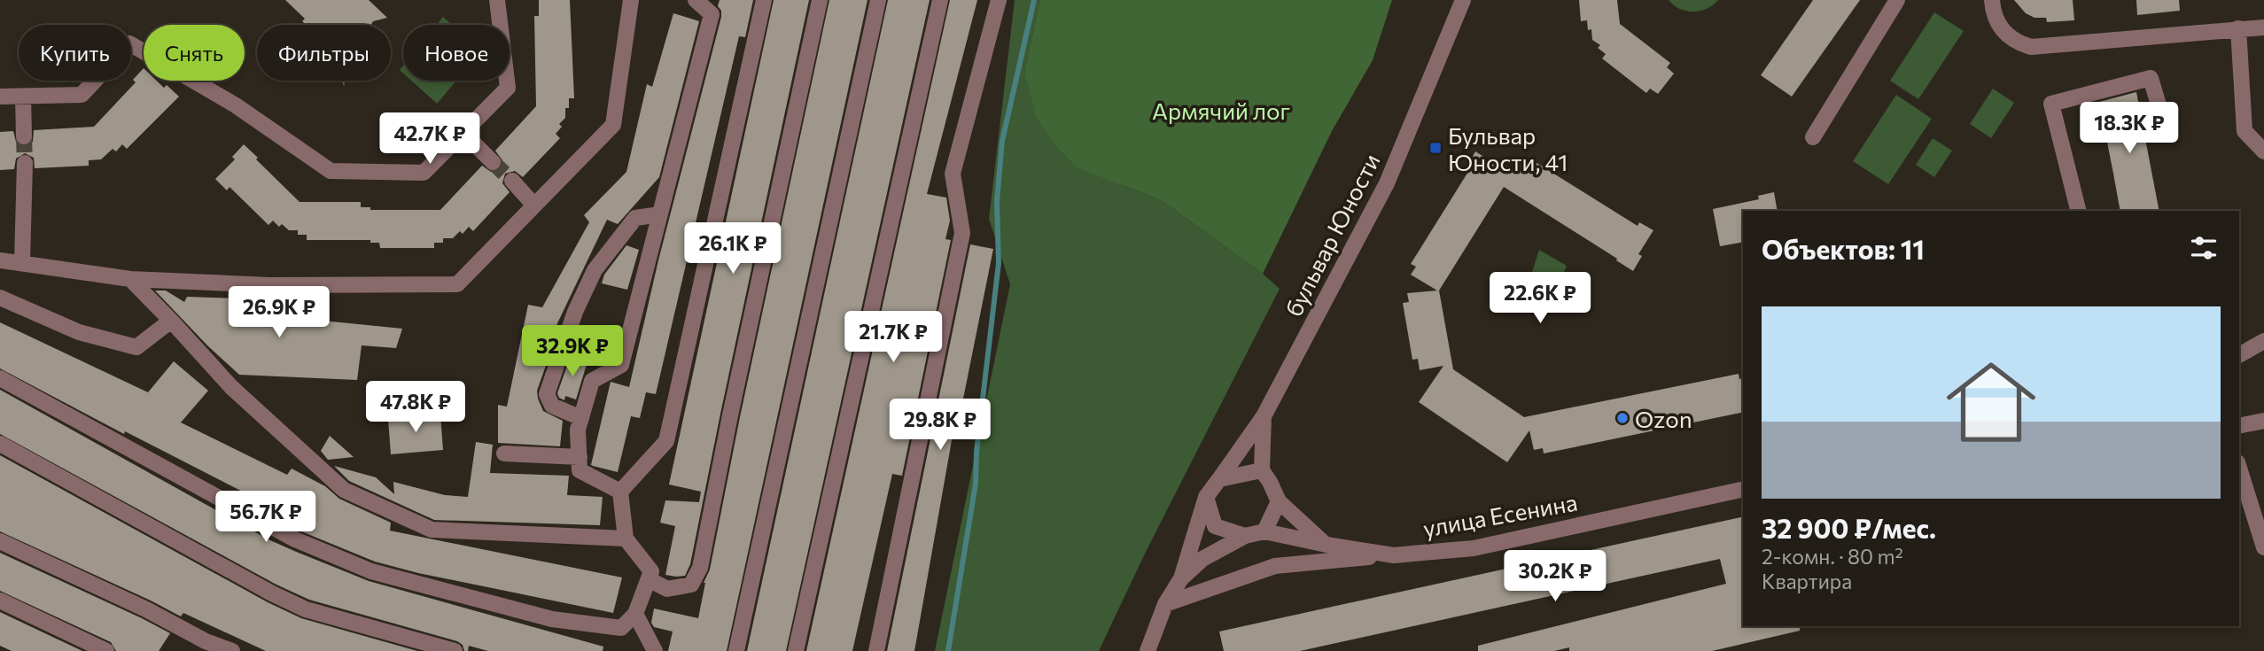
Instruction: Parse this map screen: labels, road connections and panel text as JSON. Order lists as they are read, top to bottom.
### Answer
{
  "streets": {
    "street": ["бульвар Юности", "улица Есенина"]
  },
  "crossings": [
    ["бульвар Юности", "улица Есенина"]
  ],
  "parks": ["Армячий лог"],
  "places": {
    "transit": ["Бульвар Юности, 41"],
    "other": ["Ozon"]
  },
  "page": {
    "chip": [
      "Купить",
      "Снять",
      "Фильтры",
      "Новое"
    ],
    "price": [
      "18.3K ₽",
      "42.7K ₽",
      "26.1K ₽",
      "22.6K ₽",
      "26.9K ₽",
      "21.7K ₽",
      "32.9K ₽",
      "47.8K ₽",
      "29.8K ₽",
      "56.7K ₽",
      "30.2K ₽"
    ],
    "heading": "Объектов: 11",
    "list": [
      {
        "name": "32 900 ₽/мес.",
        "note": "2-комн. · 80 m² · Квартира"
      }
    ]
  }
}
